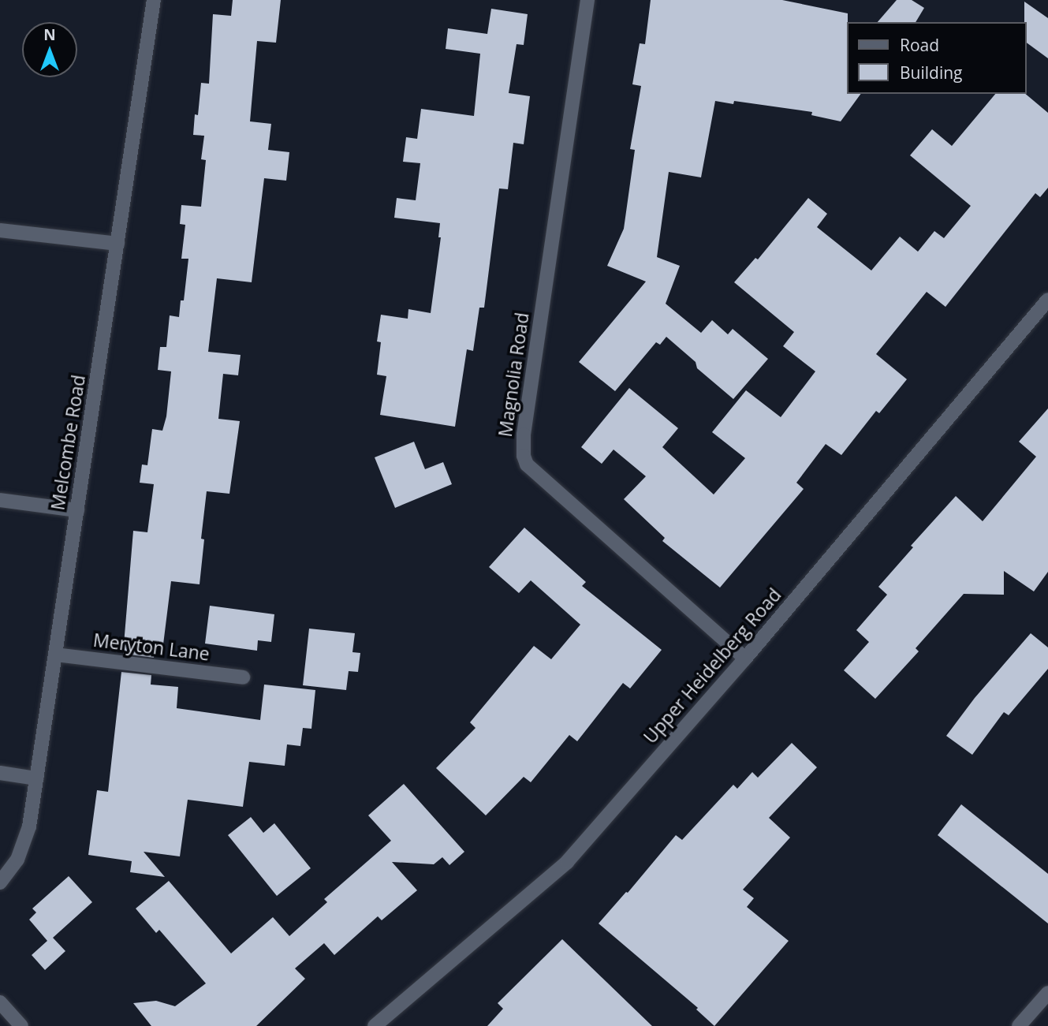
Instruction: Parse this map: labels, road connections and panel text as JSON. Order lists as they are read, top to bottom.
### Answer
{
  "streets": {
    "street": [
      "Magnolia Road",
      "Melcombe Road",
      "Meryton Lane",
      "Upper Heidelberg Road"
    ]
  },
  "crossings": [
    ["Magnolia Road", "Upper Heidelberg Road"],
    ["Melcombe Road", "Meryton Lane"]
  ],
  "legend": ["Road", "Building"],
  "north": "top"
}
